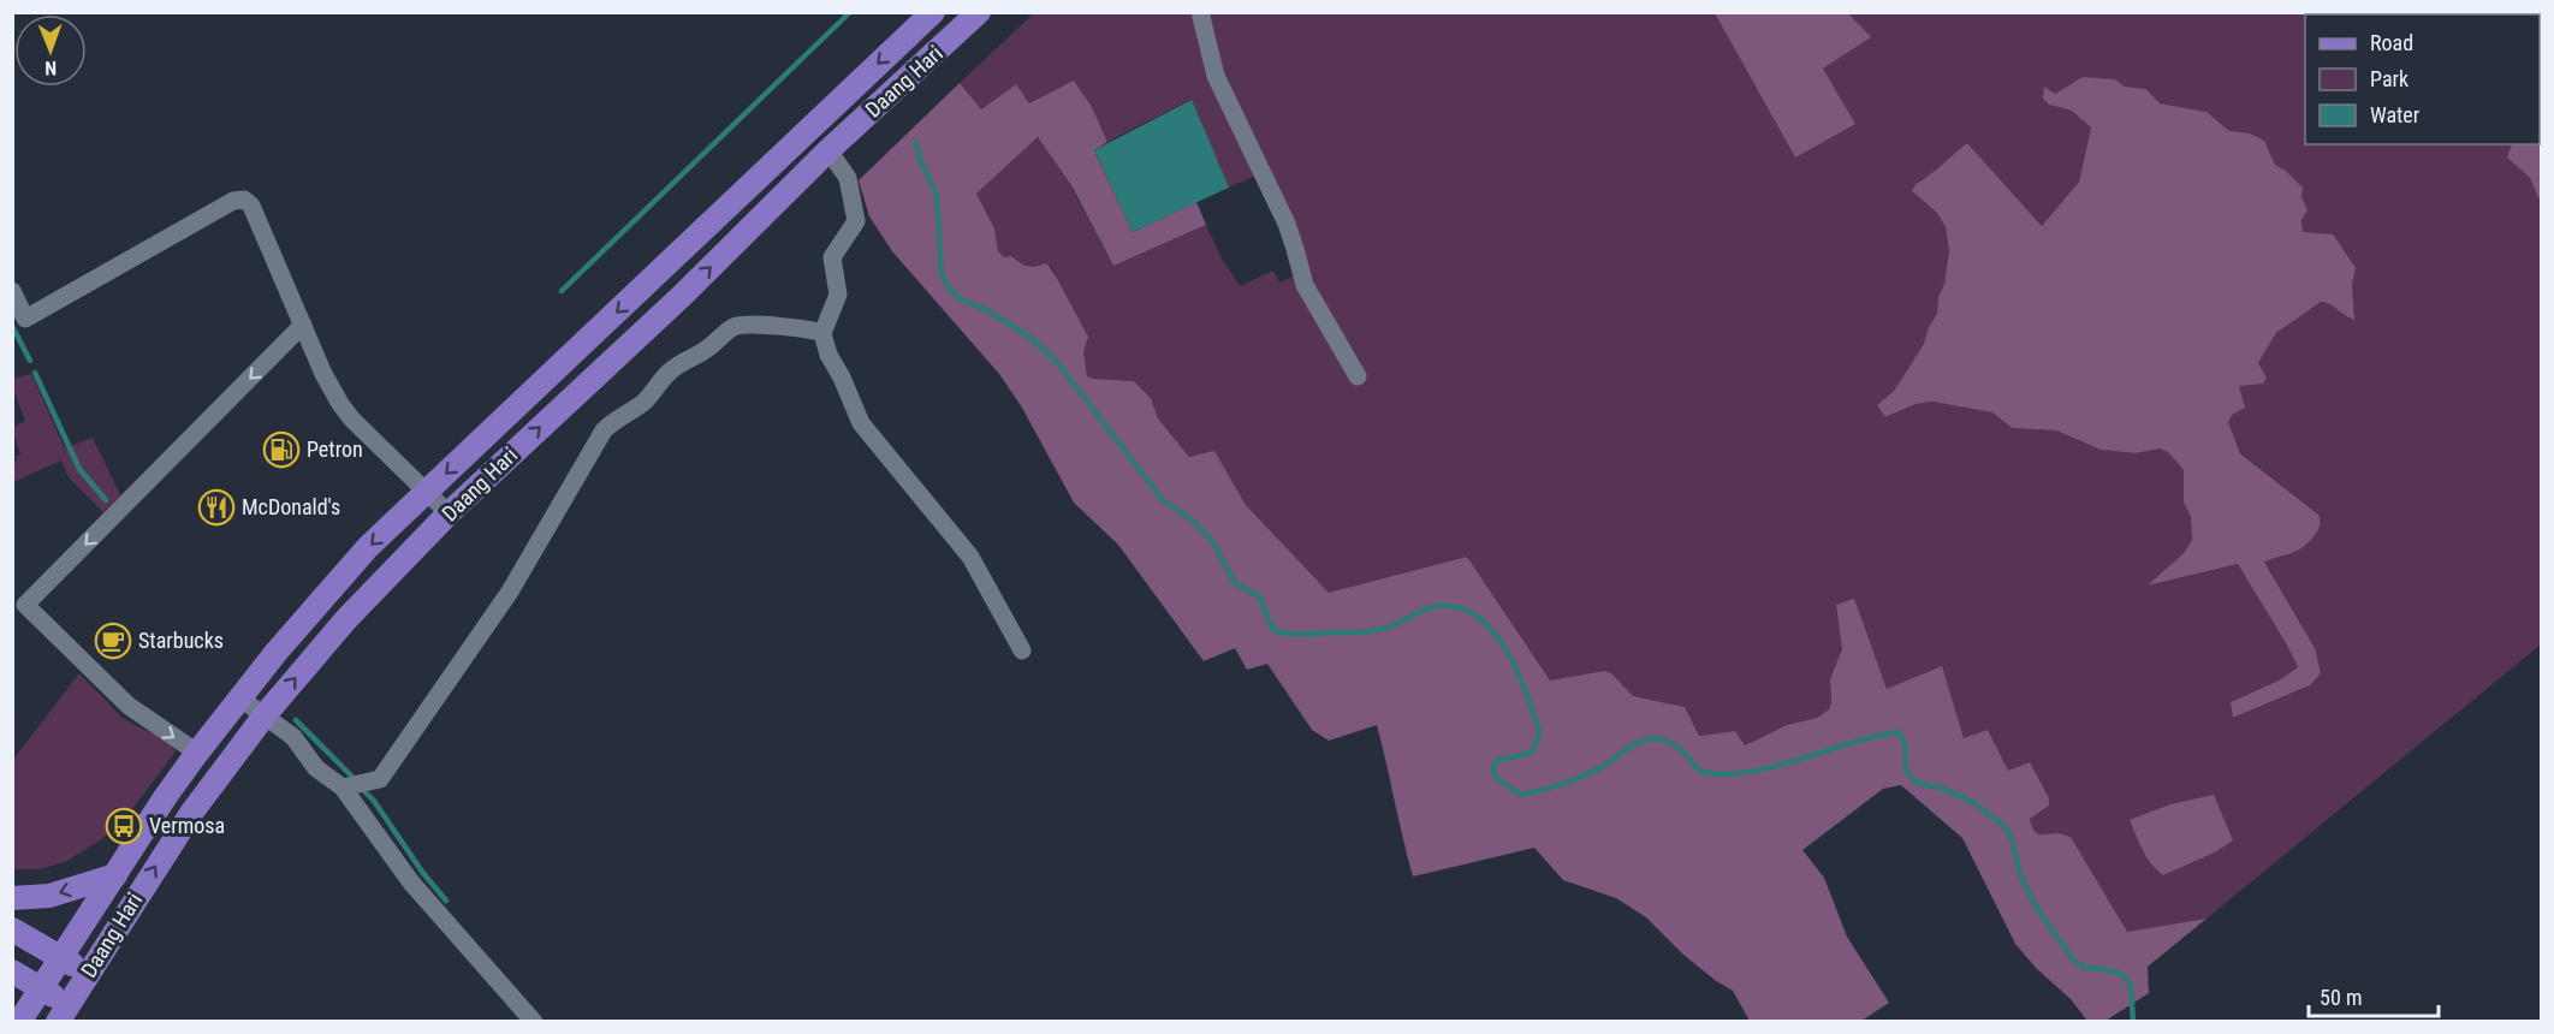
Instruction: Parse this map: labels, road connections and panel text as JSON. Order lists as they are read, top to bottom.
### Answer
{
  "streets": {
    "main road": ["Daang Hari"]
  },
  "places": {
    "fuel station": ["Petron"],
    "restaurant": ["McDonald's"],
    "cafe": ["Starbucks"],
    "bus stop": ["Vermosa"]
  },
  "legend": ["Road", "Park", "Water"],
  "scale_bar": "50 m",
  "north": "bottom"
}
